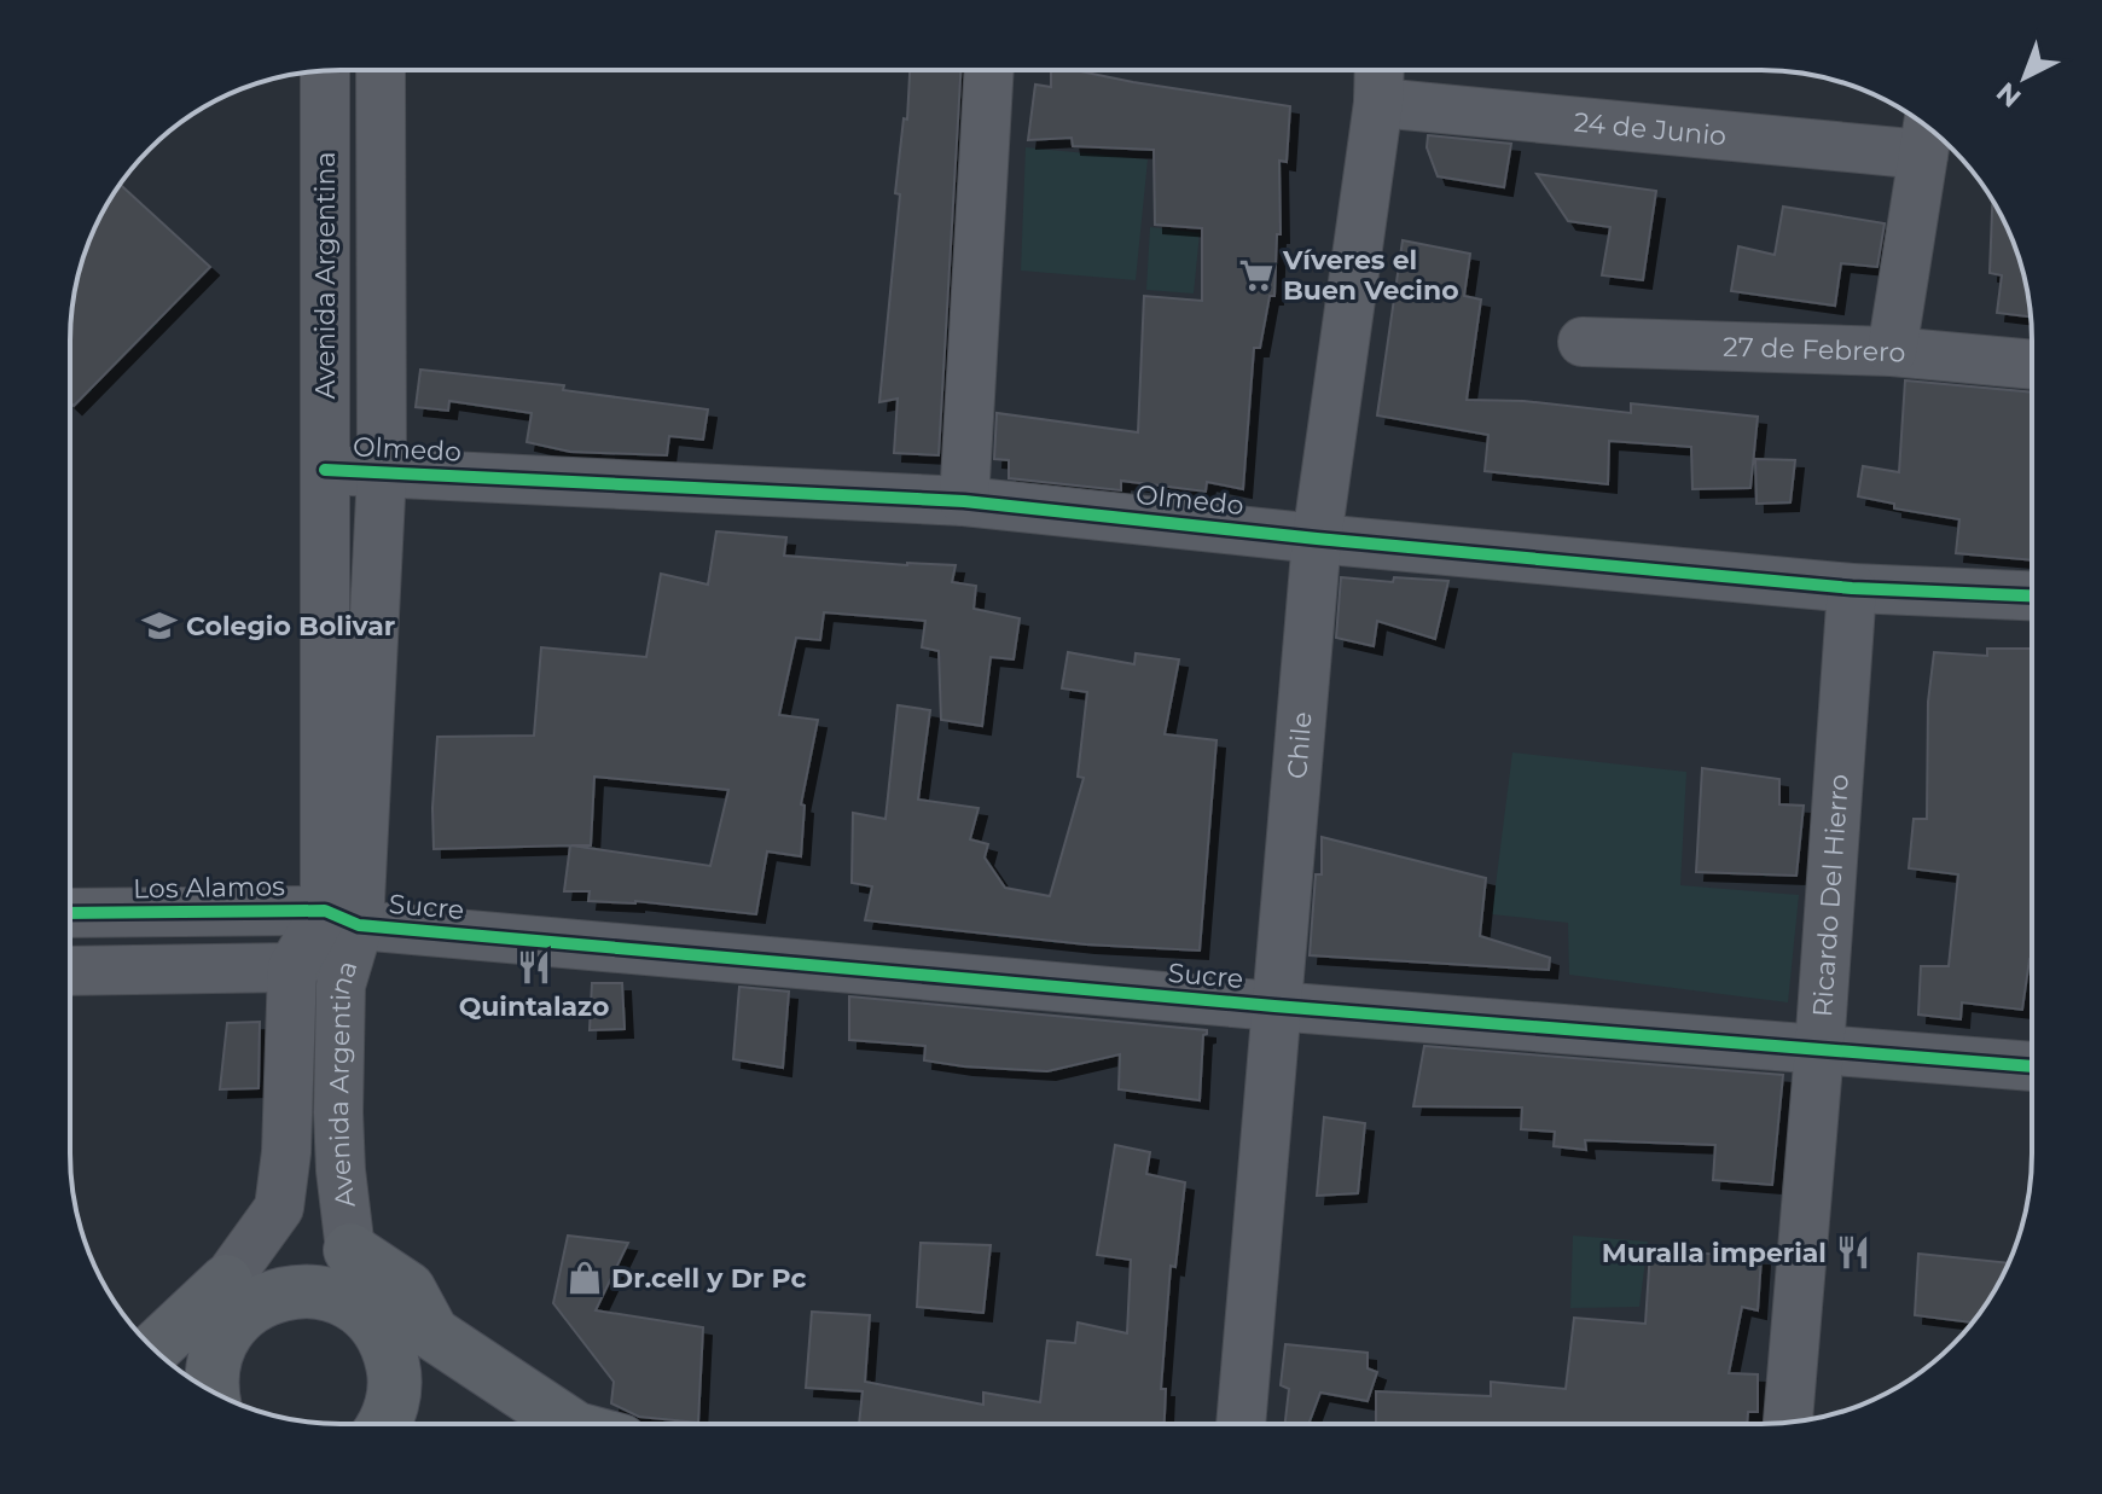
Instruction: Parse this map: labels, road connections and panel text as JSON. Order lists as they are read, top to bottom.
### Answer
{
  "streets": {
    "street": [
      "24 de Junio",
      "Avenida Argentina",
      "27 de Febrero",
      "Olmedo",
      "Chile",
      "Los Alamos",
      "Ricardo Del Hierro",
      "Sucre"
    ]
  },
  "crossings": [
    ["Avenida Argentina", "Olmedo"],
    ["Avenida Argentina", "Los Alamos"],
    ["Avenida Argentina", "Sucre"],
    ["Olmedo", "Chile"],
    ["Olmedo", "Ricardo Del Hierro"],
    ["Chile", "Sucre"],
    ["Los Alamos", "Sucre"],
    ["Ricardo Del Hierro", "Sucre"]
  ],
  "places": {
    "supermarket": ["Víveres el Buen Vecino"],
    "school or university": ["Colegio Bolivar"],
    "restaurant": ["Quintalazo", "Muralla imperial"],
    "shop": ["Dr.cell y Dr Pc"]
  },
  "north": "bottom left"
}
